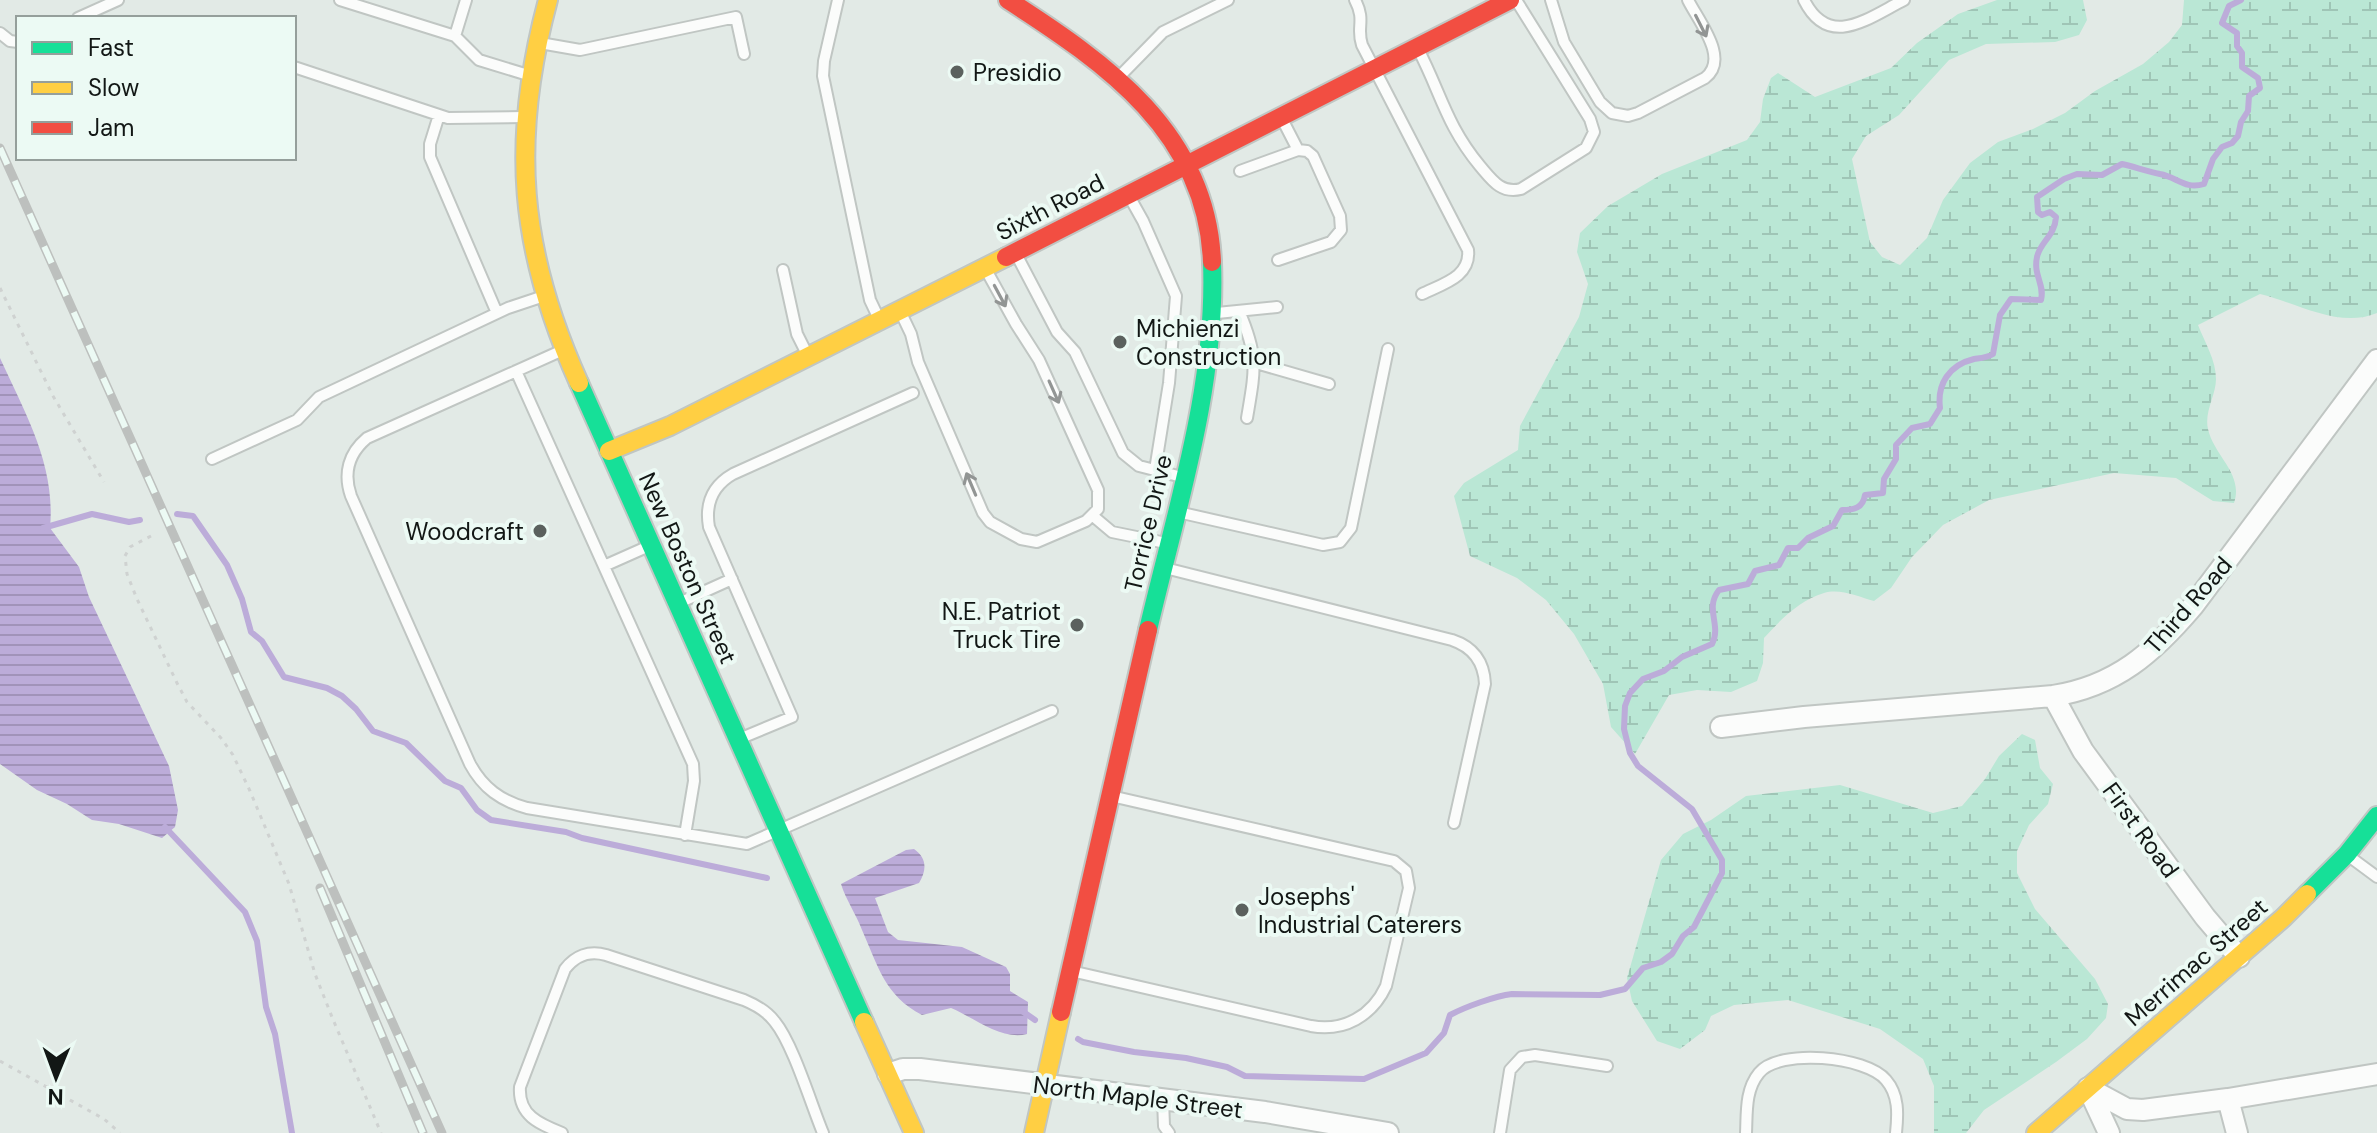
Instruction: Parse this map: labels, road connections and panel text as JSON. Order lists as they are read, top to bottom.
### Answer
{
  "streets": {
    "street": [
      "Sixth Road",
      "Torrice Drive",
      "New Boston Street",
      "Third Road",
      "First Road",
      "Merrimac Street",
      "North Maple Street"
    ]
  },
  "crossings": [
    ["Sixth Road", "Torrice Drive"],
    ["Sixth Road", "New Boston Street"],
    ["Torrice Drive", "North Maple Street"],
    ["New Boston Street", "North Maple Street"],
    ["Third Road", "First Road"],
    ["First Road", "Merrimac Street"]
  ],
  "places": [
    "Presidio",
    "Michienzi Construction",
    "Woodcraft",
    "N.E. Patriot Truck Tire",
    "Josephs' Industrial Caterers"
  ],
  "legend": ["Fast", "Slow", "Jam"],
  "north": "bottom"
}
